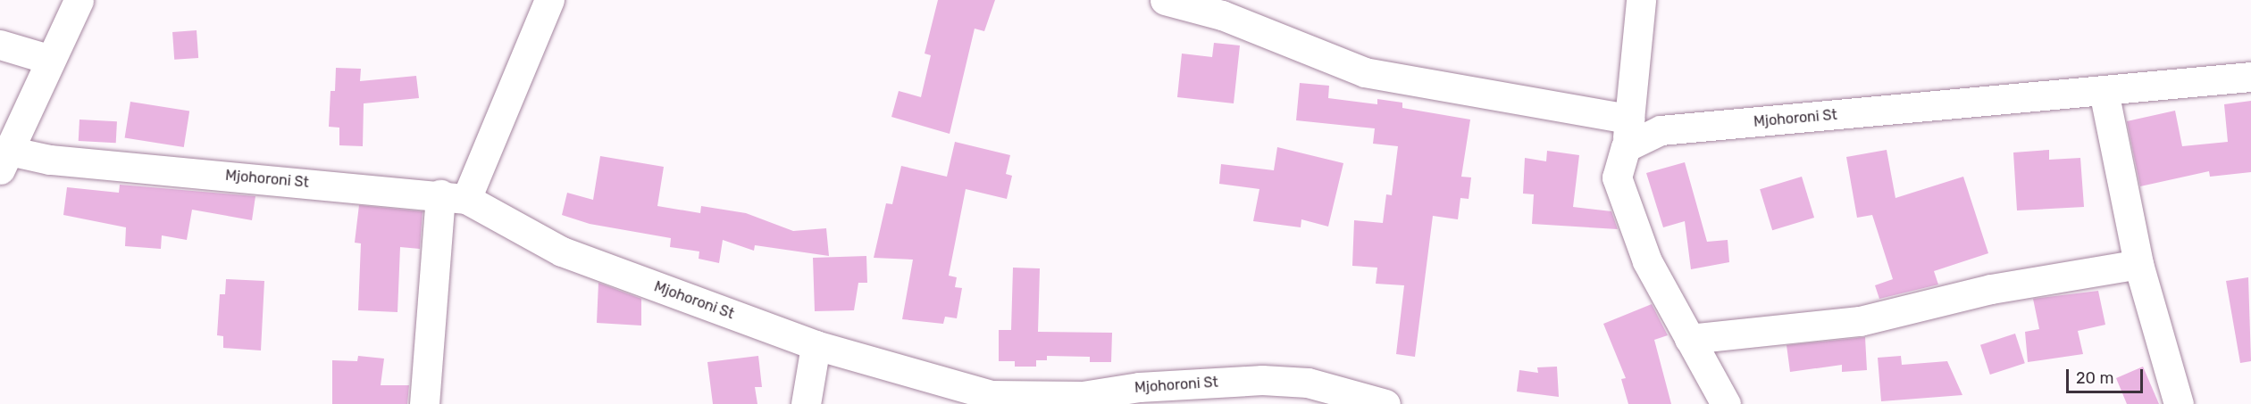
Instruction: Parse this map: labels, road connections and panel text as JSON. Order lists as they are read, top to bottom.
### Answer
{
  "streets": {
    "street": ["Mjohoroni St"]
  },
  "scale_bar": "20 m"
}
